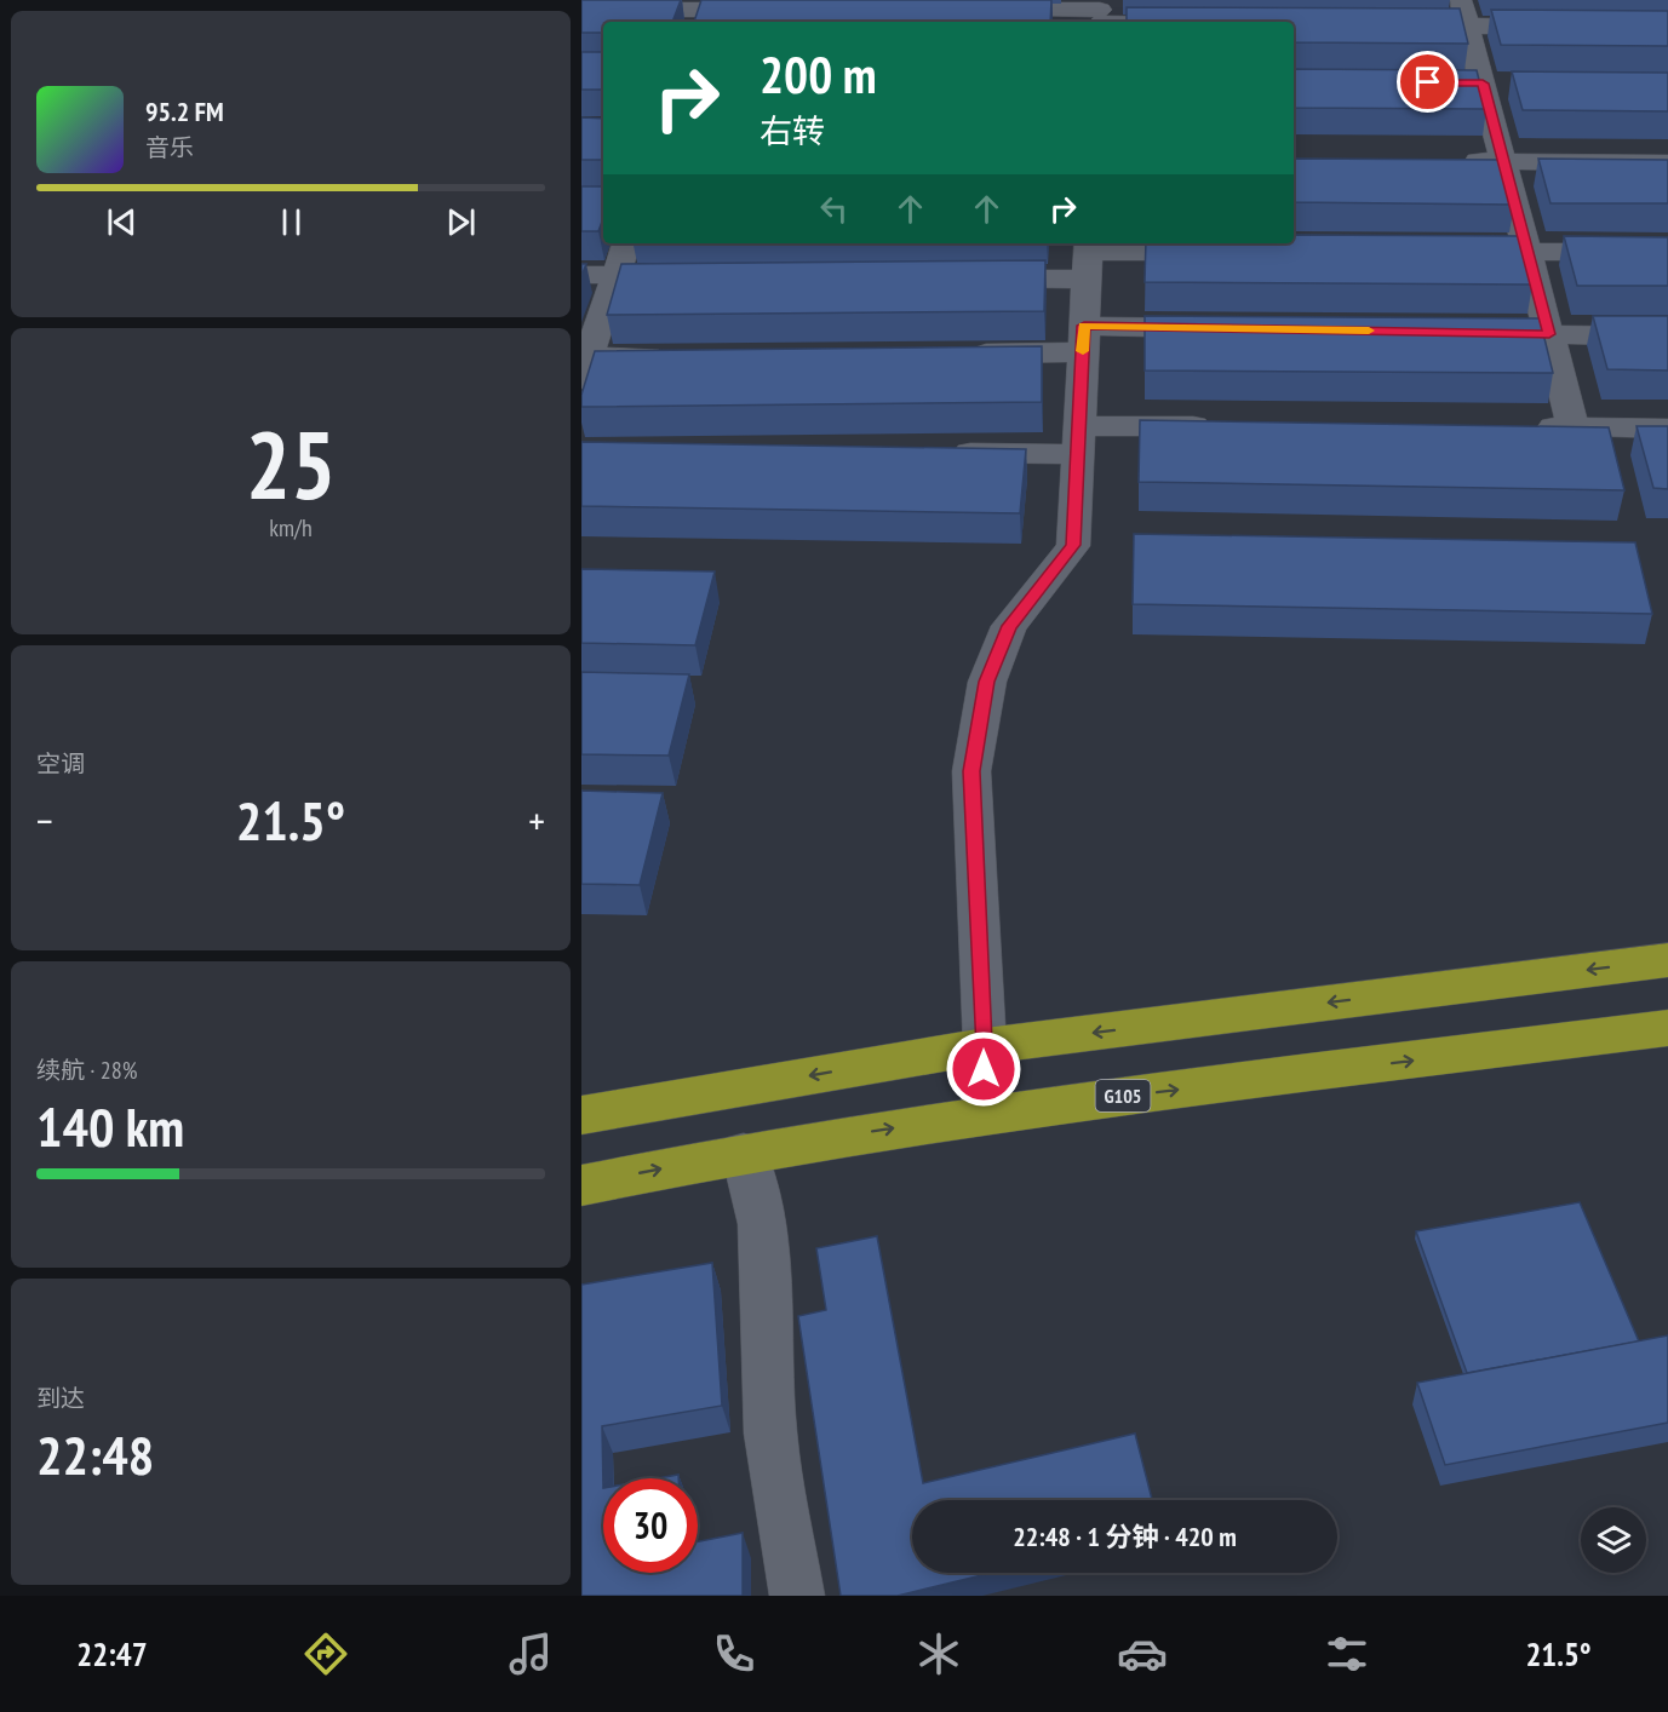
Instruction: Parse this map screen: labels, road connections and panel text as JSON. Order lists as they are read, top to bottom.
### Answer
{
  "streets": {
    "highway": ["G105"]
  },
  "page": {
    "turn": ["200 m", "右转"],
    "song": ["95.2 FM", "音乐"],
    "tile": [
      ["25", "km/h"],
      "空调",
      ["续航 · 28%", "140 km"],
      ["到达", "22:48"]
    ],
    "heat": ["−", "21.5°", "+"],
    "limit": "30",
    "trip": "22:48 · 1 分钟 · 420 m",
    "tabs": ["22:47", "21.5°"]
  }
}
